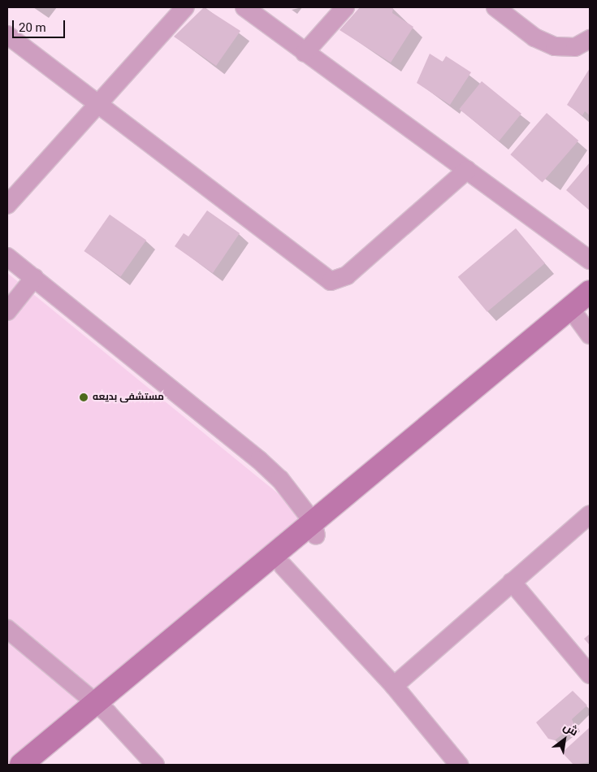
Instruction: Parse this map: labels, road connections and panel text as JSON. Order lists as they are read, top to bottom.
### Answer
{
  "places": ["مستشفى بديعه"],
  "scale_bar": "20 m",
  "north": "top right"
}
